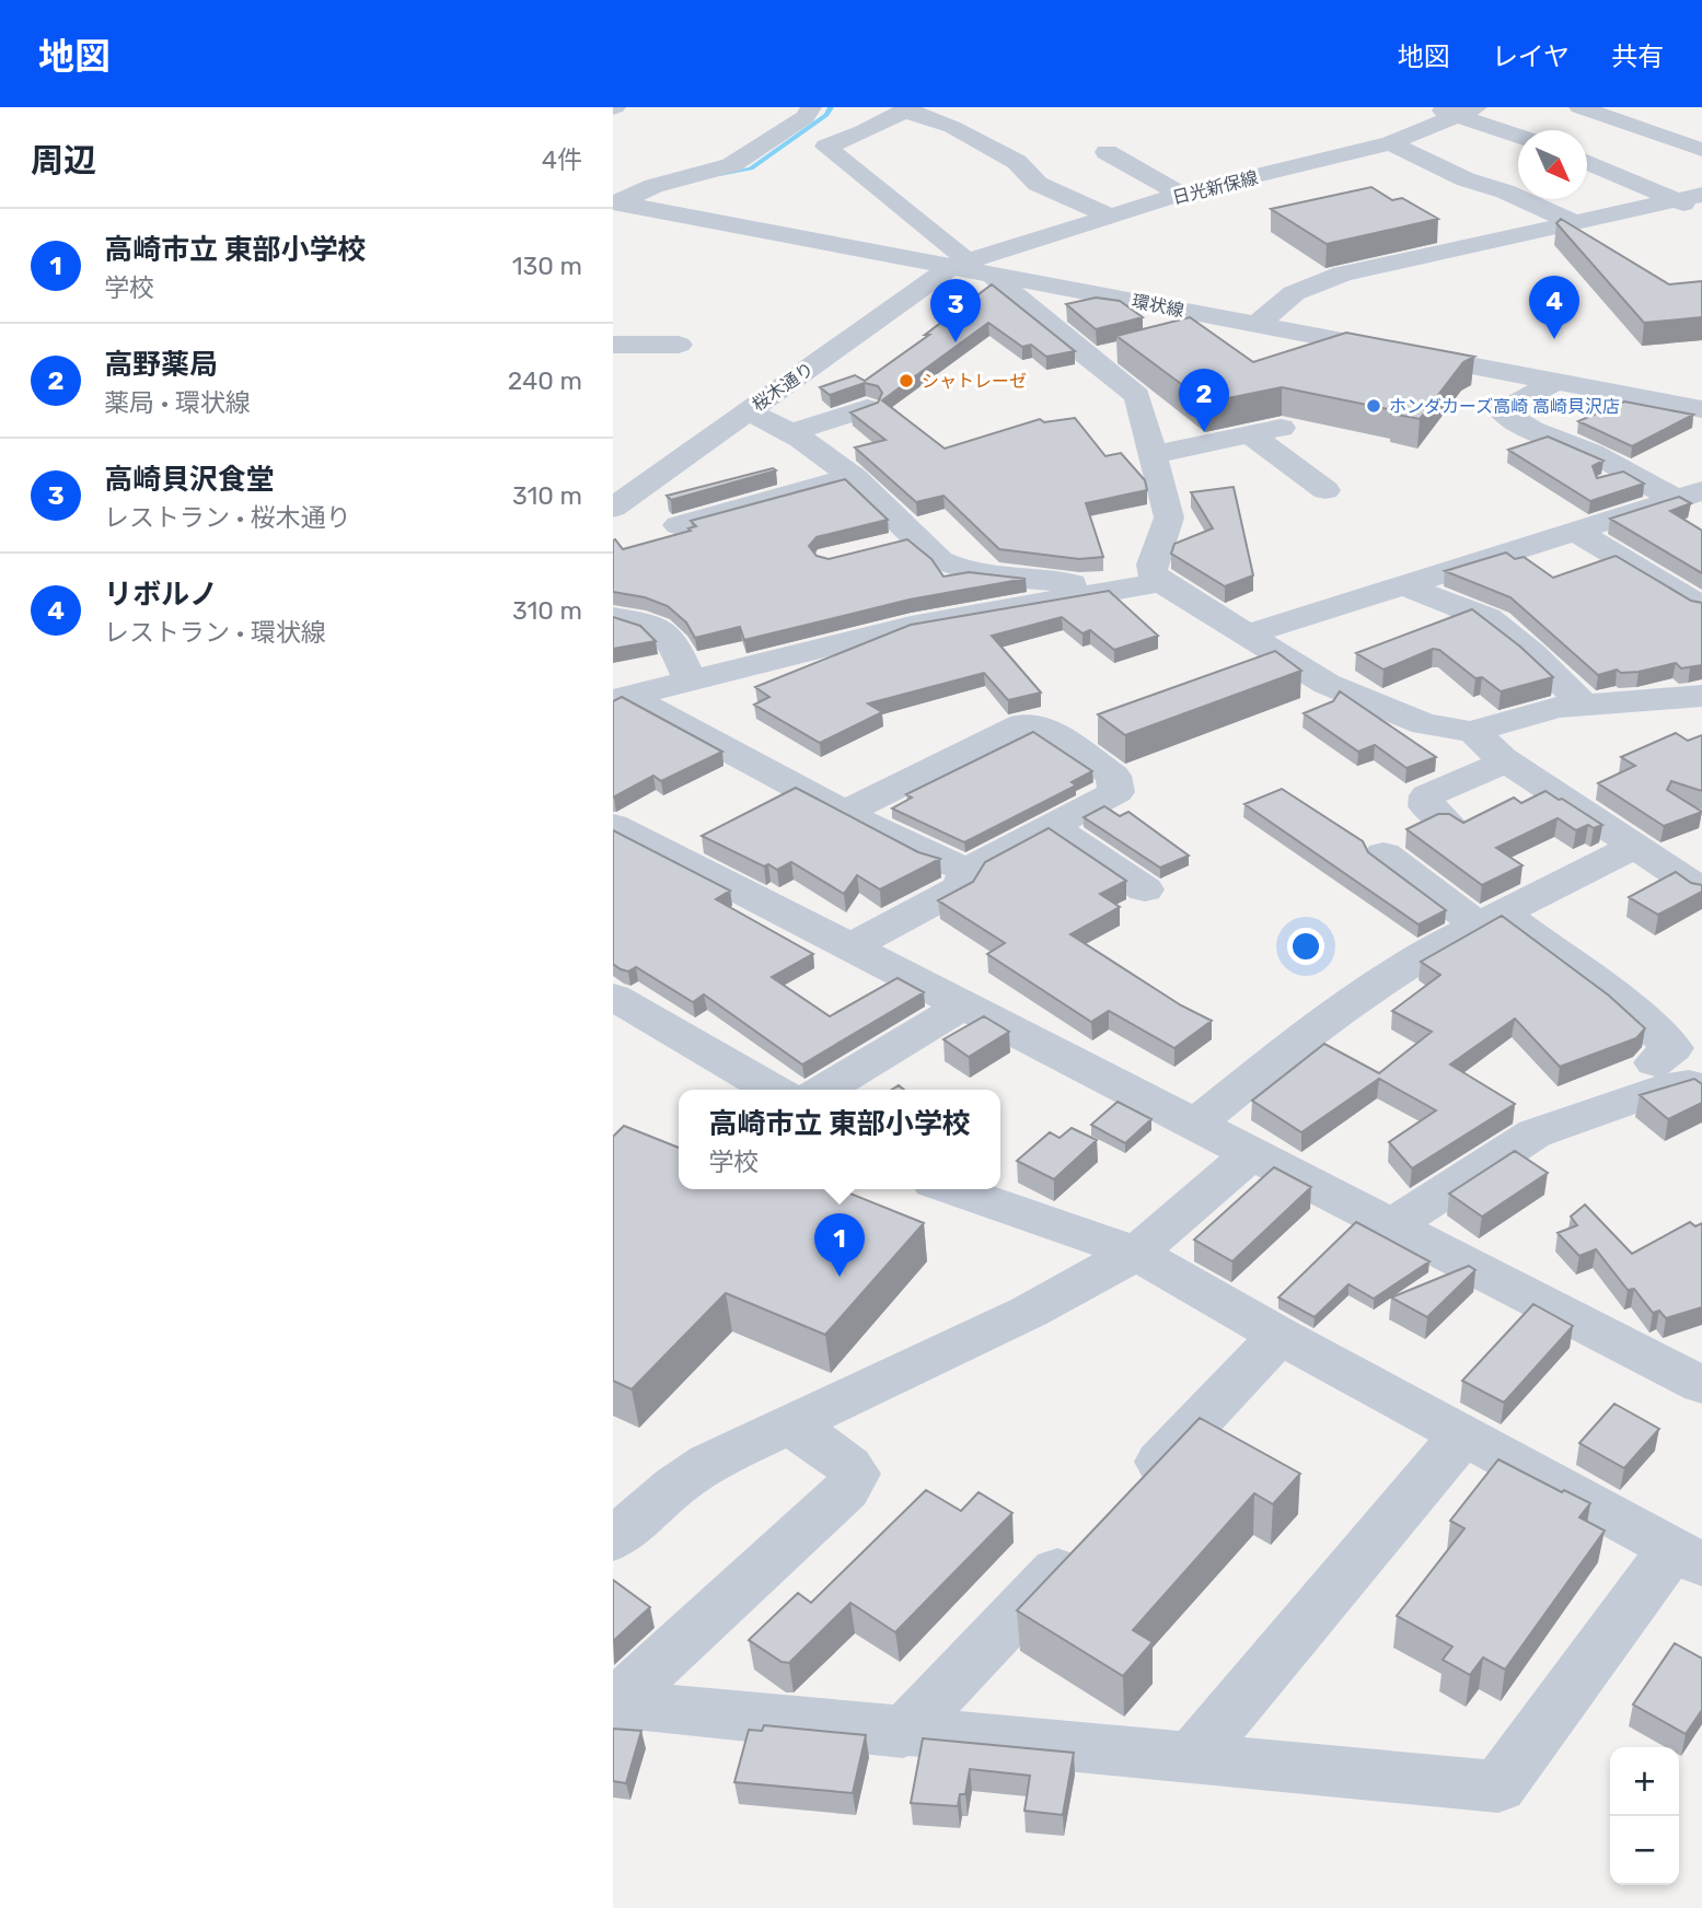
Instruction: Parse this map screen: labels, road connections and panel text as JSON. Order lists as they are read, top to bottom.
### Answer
{
  "streets": {
    "street": ["日光新保線", "環状線", "桜木通り"]
  },
  "crossings": [
    ["日光新保線", "環状線"],
    ["日光新保線", "桜木通り"],
    ["環状線", "桜木通り"]
  ],
  "places": ["シャトレーゼ", "ホンダカーズ高崎 高崎貝沢店"],
  "north": "bottom right",
  "page": {
    "header": "地図",
    "nav": ["地図", "レイヤ", "共有"],
    "heading": ["周辺", "4件"],
    "list": [
      {
        "mark": "1",
        "name": "高崎市立 東部小学校",
        "note": "学校",
        "value": "130 m"
      },
      {
        "mark": "2",
        "name": "高野薬局",
        "note": "薬局 · 環状線",
        "value": "240 m"
      },
      {
        "mark": "3",
        "name": "高崎貝沢食堂",
        "note": "レストラン · 桜木通り",
        "value": "310 m"
      },
      {
        "mark": "4",
        "name": "リボルノ",
        "note": "レストラン · 環状線",
        "value": "310 m"
      }
    ],
    "pins": [
      "4",
      "3",
      "2",
      "1"
    ],
    "popup": ["高崎市立 東部小学校", "学校"],
    "map_buttons": ["+", "−"]
  }
}
